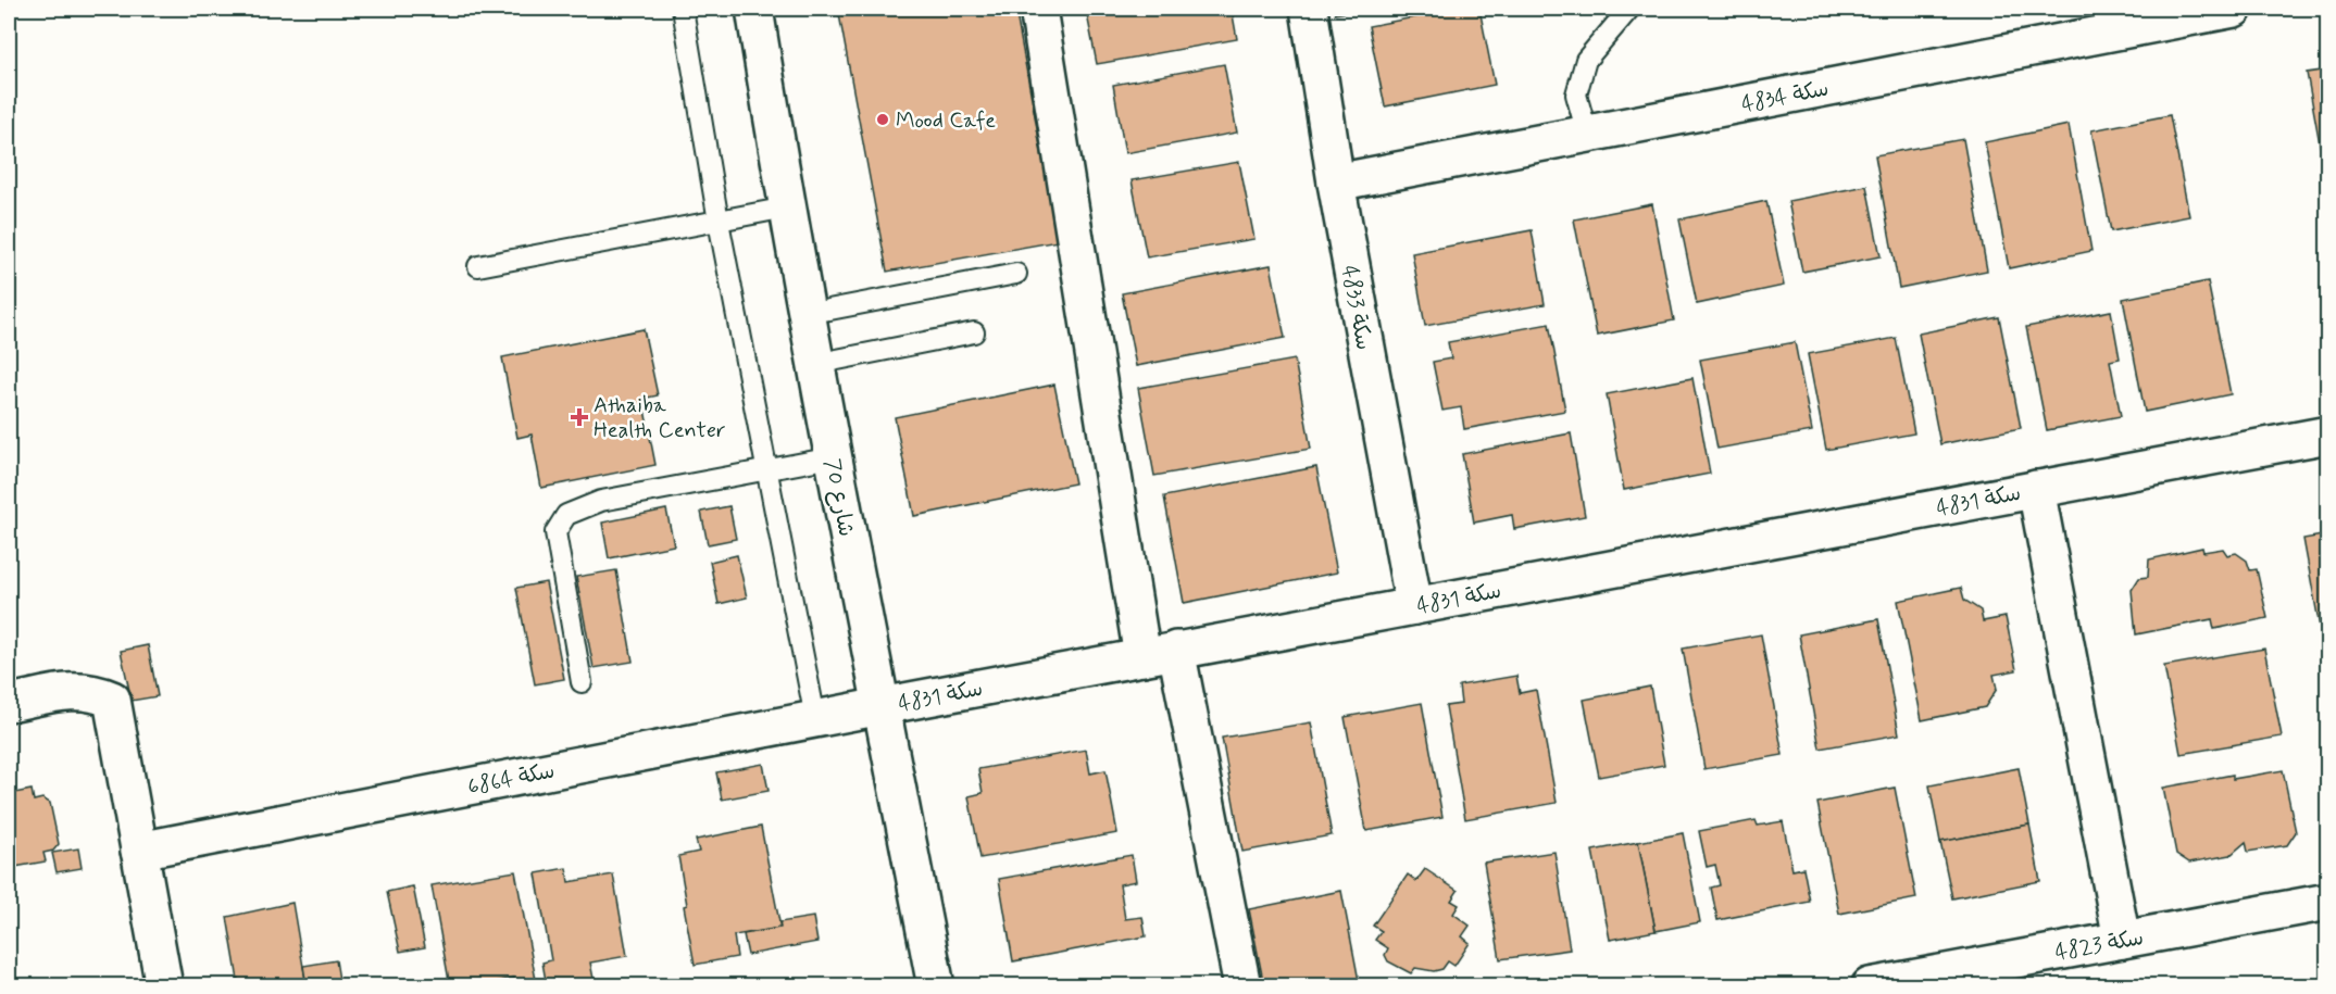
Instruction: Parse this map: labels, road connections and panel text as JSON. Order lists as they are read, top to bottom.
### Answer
{
  "streets": {
    "street": [
      "سكة 4834",
      "سكة 4833",
      "شارع 70",
      "سكة 4831",
      "سكة 6864",
      "سكة 4823"
    ]
  },
  "crossings": [
    ["سكة 4834", "سكة 4833"],
    ["سكة 4833", "سكة 4831"],
    ["شارع 70", "سكة 4831"],
    ["شارع 70", "سكة 6864"],
    ["سكة 4831", "سكة 6864"],
    ["سكة 4831", "سكة 4823"]
  ],
  "places": {
    "other": ["Mood Cafe"],
    "health": ["Athaiba Health Center"]
  }
}
